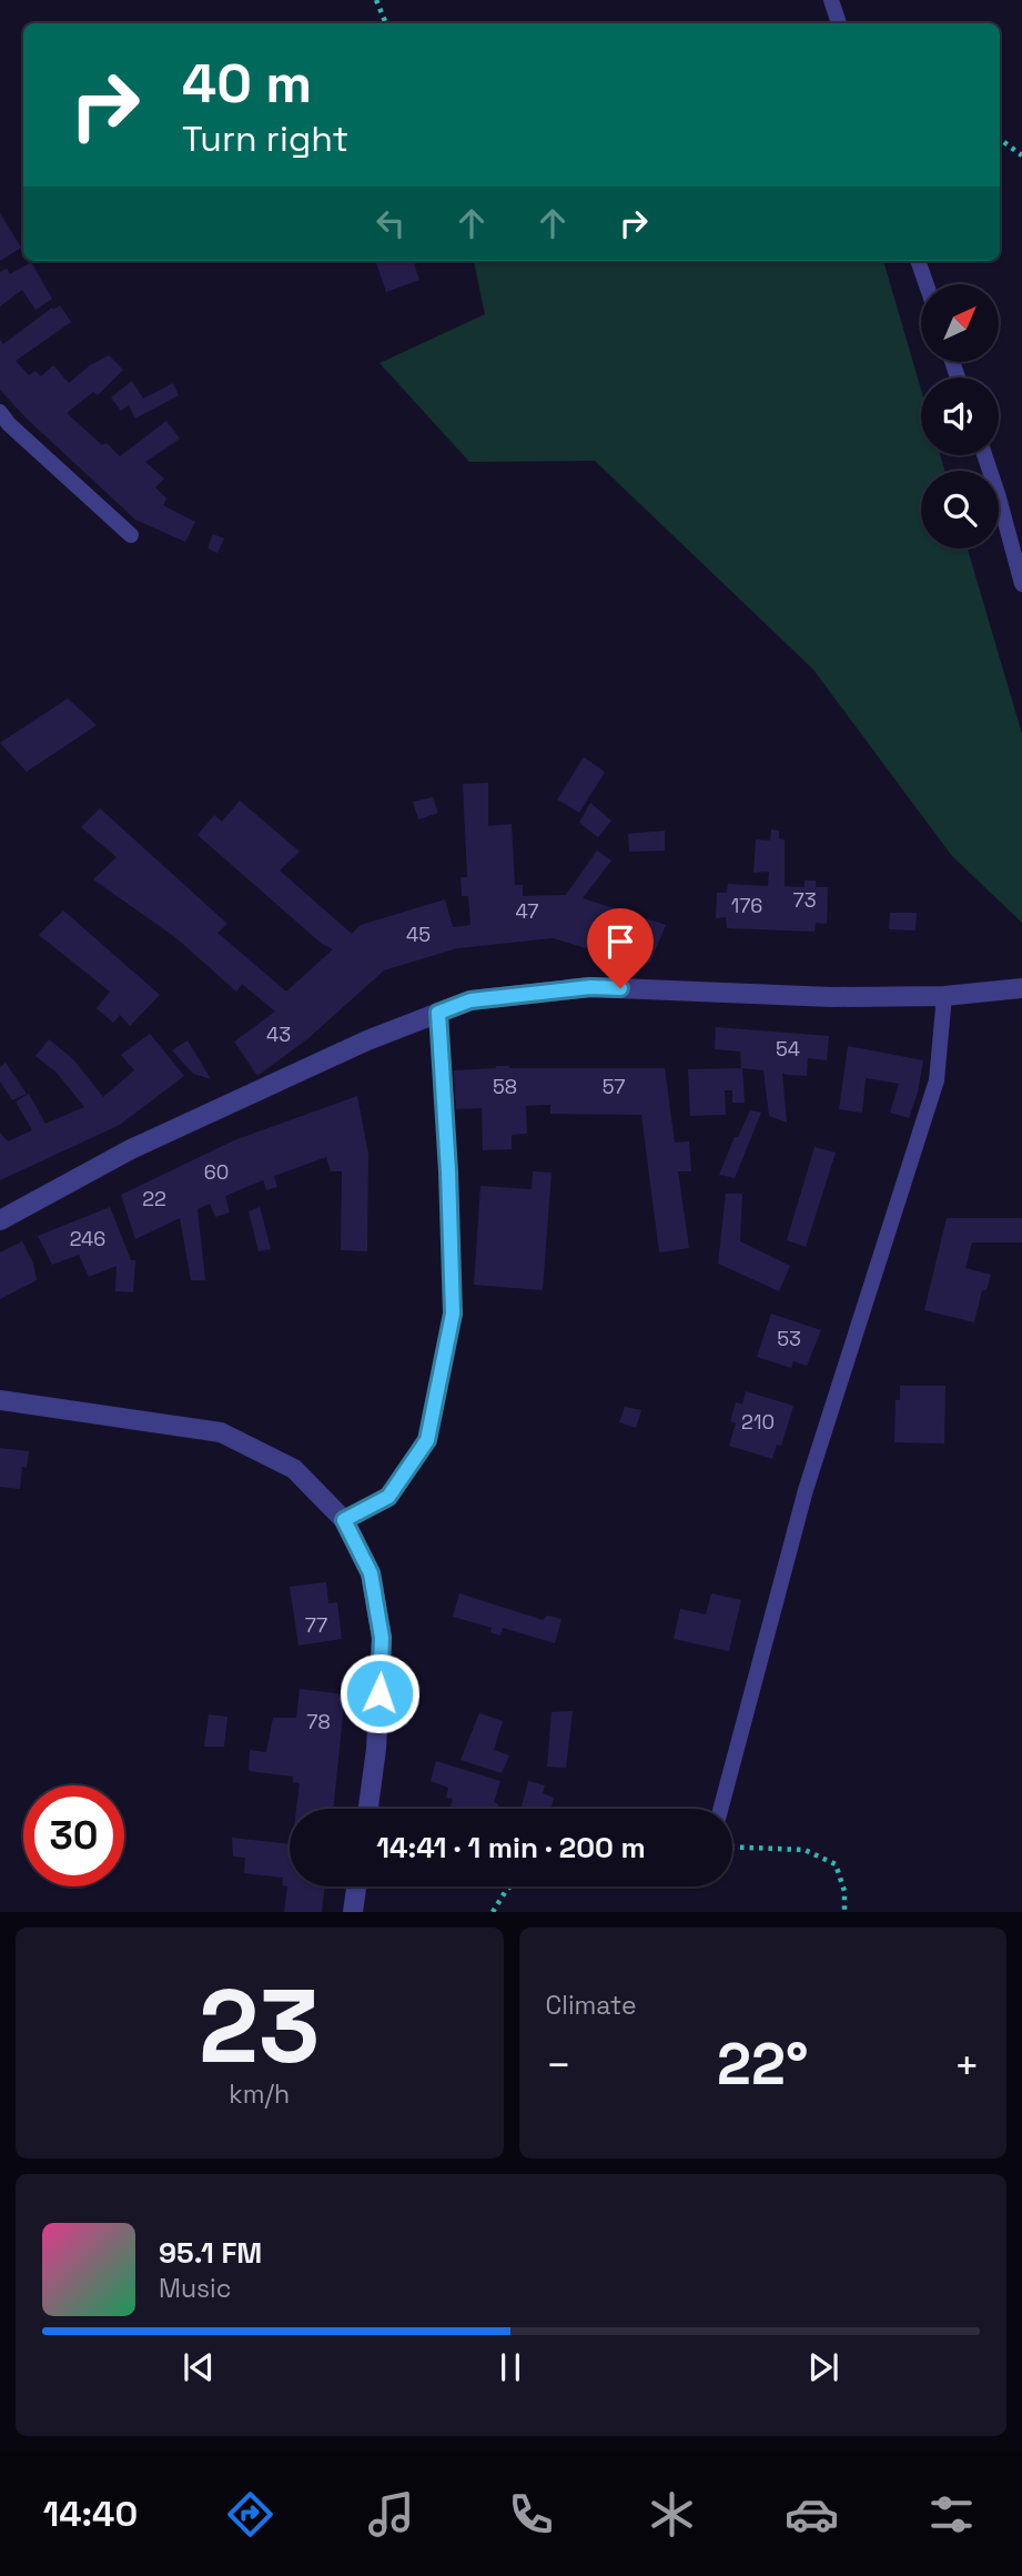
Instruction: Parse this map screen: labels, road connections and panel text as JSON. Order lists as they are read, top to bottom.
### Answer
{
  "house_numbers": [
    "73",
    "176",
    "47",
    "45",
    "43",
    "54",
    "58",
    "57",
    "60",
    "22",
    "246",
    "53",
    "210",
    "77",
    "78"
  ],
  "north": "top right",
  "page": {
    "turn": ["40 m", "Turn right"],
    "limit": "30",
    "trip": "14:41 · 1 min · 200 m",
    "tile": [
      ["23", "km/h"],
      "Climate"
    ],
    "heat": ["−", "22°", "+"],
    "song": ["95.1 FM", "Music"],
    "tabs": "14:40"
  }
}
